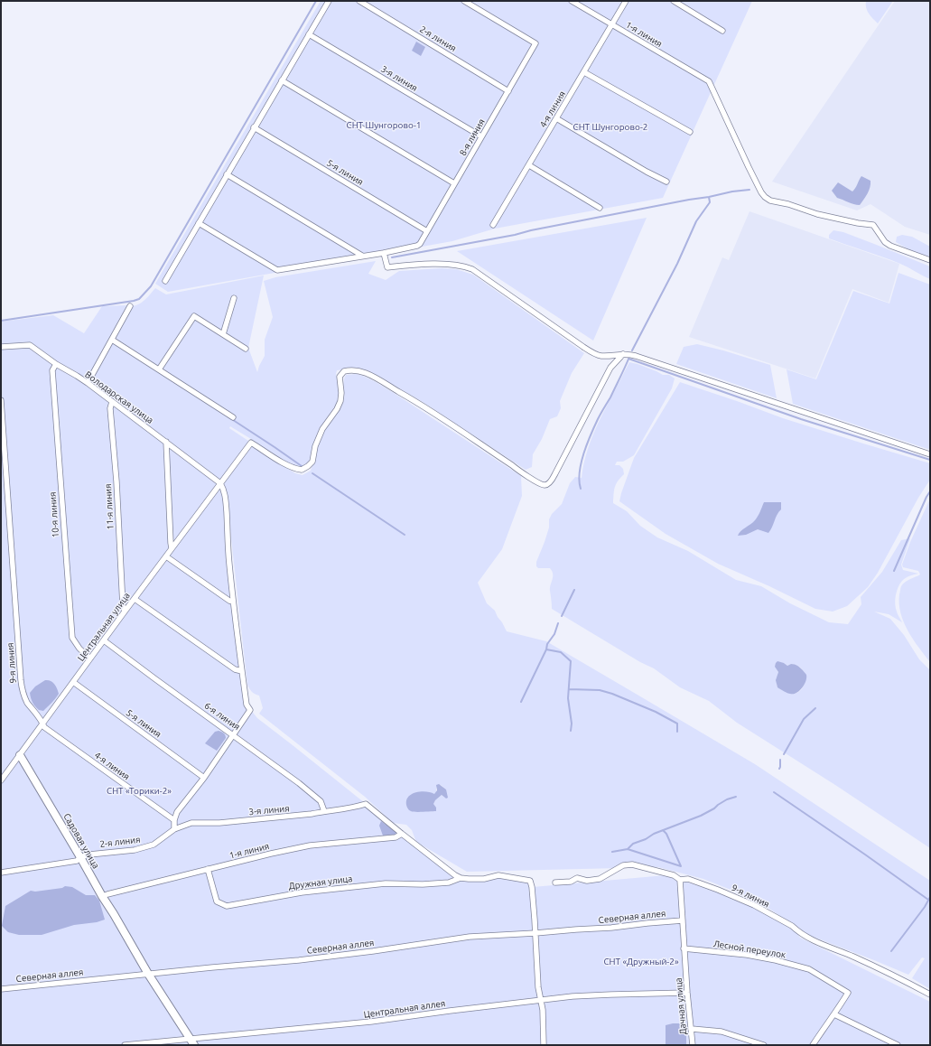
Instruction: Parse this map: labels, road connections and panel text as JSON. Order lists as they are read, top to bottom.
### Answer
{
  "streets": {
    "street": [
      "1-я линия",
      "2-я линия",
      "3-я линия",
      "4-я линия",
      "8-я линия",
      "5-я линия",
      "Володарская улица",
      "11-я линия",
      "10-я линия",
      "Центральная улица",
      "9-я линия",
      "6-я линия",
      "Садовая улица",
      "Дружная улица",
      "Северная аллея",
      "Лесной переулок",
      "Дачная улица",
      "Центральная аллея"
    ]
  },
  "crossings": [
    ["1-я линия", "3-я линия"],
    ["1-я линия", "4-я линия"],
    ["1-я линия", "Садовая улица"],
    ["1-я линия", "Дружная улица"],
    ["2-я линия", "3-я линия"],
    ["2-я линия", "8-я линия"],
    ["2-я линия", "Садовая улица"],
    ["3-я линия", "8-я линия"],
    ["3-я линия", "6-я линия"],
    ["4-я линия", "Центральная улица"],
    ["4-я линия", "9-я линия"],
    ["8-я линия", "5-я линия"],
    ["5-я линия", "Центральная улица"],
    ["Володарская улица", "11-я линия"],
    ["Володарская улица", "10-я линия"],
    ["Володарская улица", "Центральная улица"],
    ["11-я линия", "Центральная улица"],
    ["10-я линия", "Центральная улица"],
    ["Центральная улица", "9-я линия"],
    ["Центральная улица", "6-я линия"],
    ["Центральная улица", "Садовая улица"],
    ["9-я линия", "Дачная улица"],
    ["Садовая улица", "Северная аллея"],
    ["Садовая улица", "Центральная аллея"],
    ["Северная аллея", "Дачная улица"],
    ["Лесной переулок", "Дачная улица"],
    ["Дачная улица", "Центральная аллея"]
  ],
  "parks": [
    "СНТ Шунгорово-1",
    "СНТ Шунгорово-2",
    "СНТ «Торики-2»",
    "СНТ «Дружный-2»"
  ]
}
